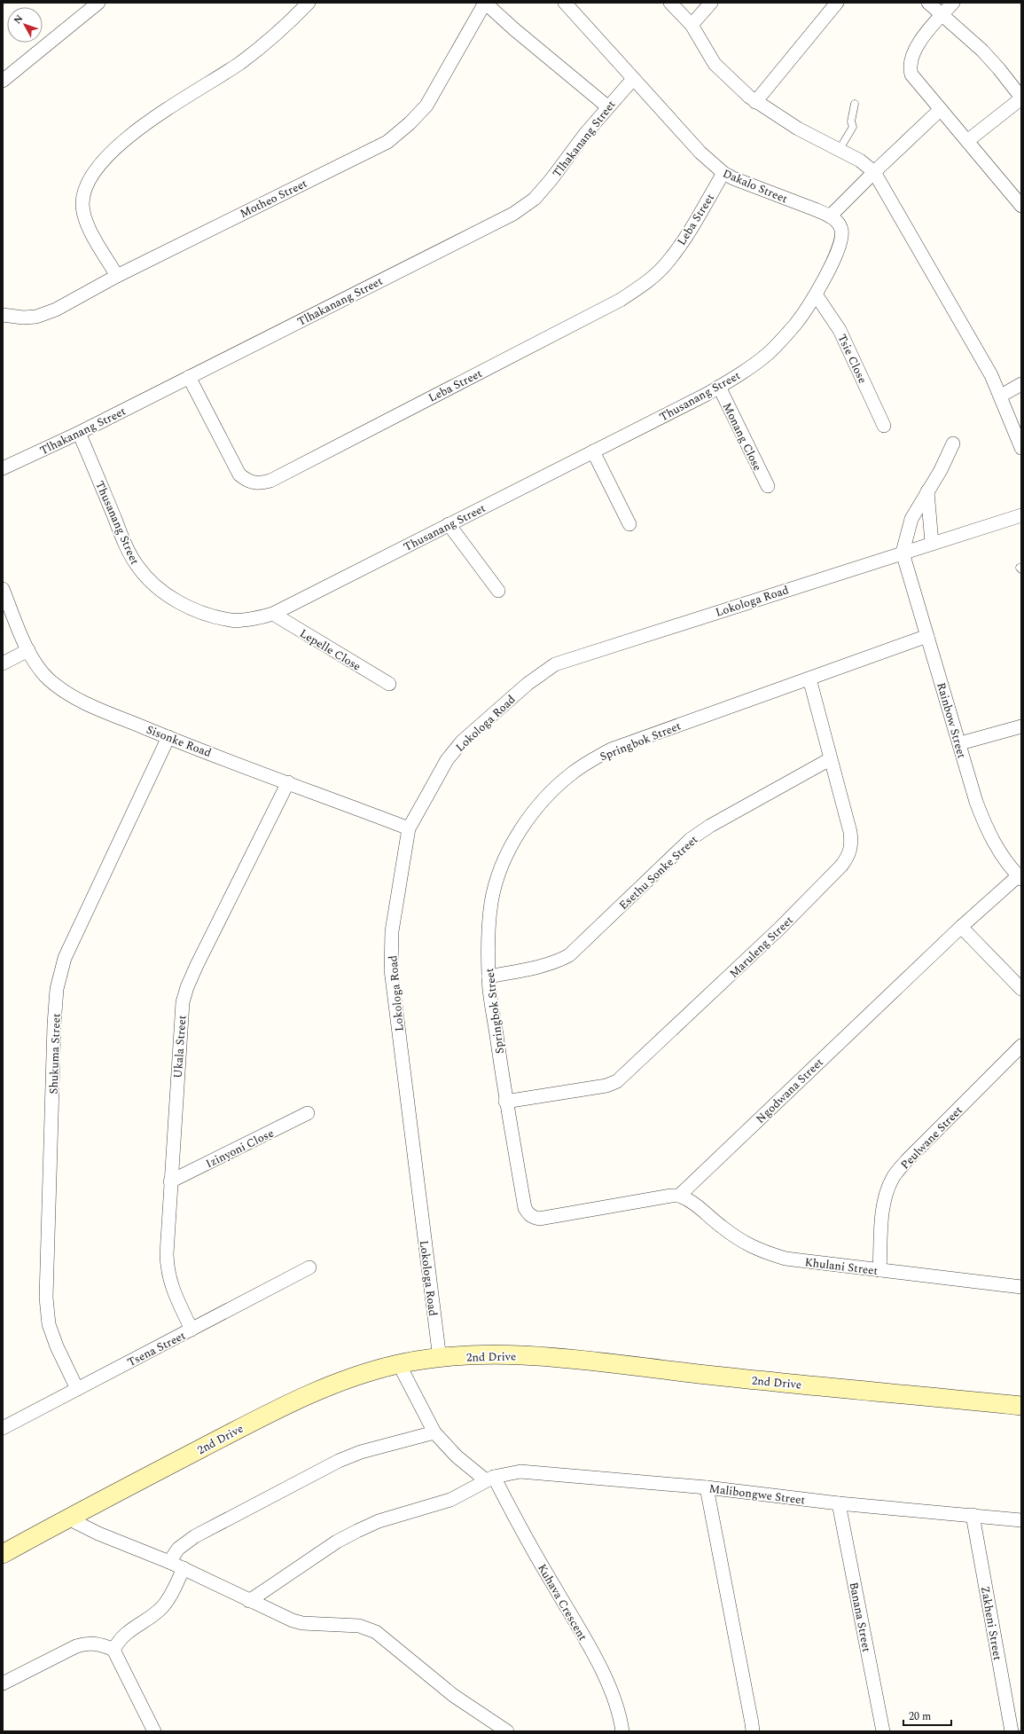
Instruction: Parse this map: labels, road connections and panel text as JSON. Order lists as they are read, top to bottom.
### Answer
{
  "streets": {
    "street": [
      "Tlhakanang Street",
      "Dakalo Street",
      "Motheo Street",
      "Leba Street",
      "Tsie Close",
      "Thusanang Street",
      "Monang Close",
      "Lokologa Road",
      "Lepelle Close",
      "Rainbow Street",
      "Sisonke Road",
      "Springbok Street",
      "Esethu Sonke Street",
      "Maruleng Street",
      "Ukala Street",
      "Shukuma Street",
      "Ngodwana Street",
      "Peulwane Street",
      "Izinyoni Close",
      "Khulani Street",
      "Tsena Street",
      "2nd Drive",
      "Malibongwe Street",
      "Kuhava Crescent",
      "Banana Street",
      "Zakheni Street"
    ]
  },
  "crossings": [
    ["Tlhakanang Street", "Dakalo Street"],
    ["Tlhakanang Street", "Leba Street"],
    ["Tlhakanang Street", "Thusanang Street"],
    ["Dakalo Street", "Leba Street"],
    ["Dakalo Street", "Thusanang Street"],
    ["Tsie Close", "Thusanang Street"],
    ["Thusanang Street", "Monang Close"],
    ["Thusanang Street", "Lepelle Close"],
    ["Lokologa Road", "Rainbow Street"],
    ["Lokologa Road", "Sisonke Road"],
    ["Lokologa Road", "2nd Drive"],
    ["Rainbow Street", "Springbok Street"],
    ["Rainbow Street", "Ngodwana Street"],
    ["Sisonke Road", "Ukala Street"],
    ["Sisonke Road", "Shukuma Street"],
    ["Springbok Street", "Esethu Sonke Street"],
    ["Springbok Street", "Maruleng Street"],
    ["Springbok Street", "Ngodwana Street"],
    ["Springbok Street", "Khulani Street"],
    ["Esethu Sonke Street", "Maruleng Street"],
    ["Ukala Street", "Izinyoni Close"],
    ["Ukala Street", "Tsena Street"],
    ["Shukuma Street", "Tsena Street"],
    ["Ngodwana Street", "Khulani Street"],
    ["Peulwane Street", "Khulani Street"],
    ["Malibongwe Street", "Kuhava Crescent"],
    ["Malibongwe Street", "Banana Street"],
    ["Malibongwe Street", "Zakheni Street"]
  ],
  "scale_bar": "20 m",
  "north": "top left"
}
